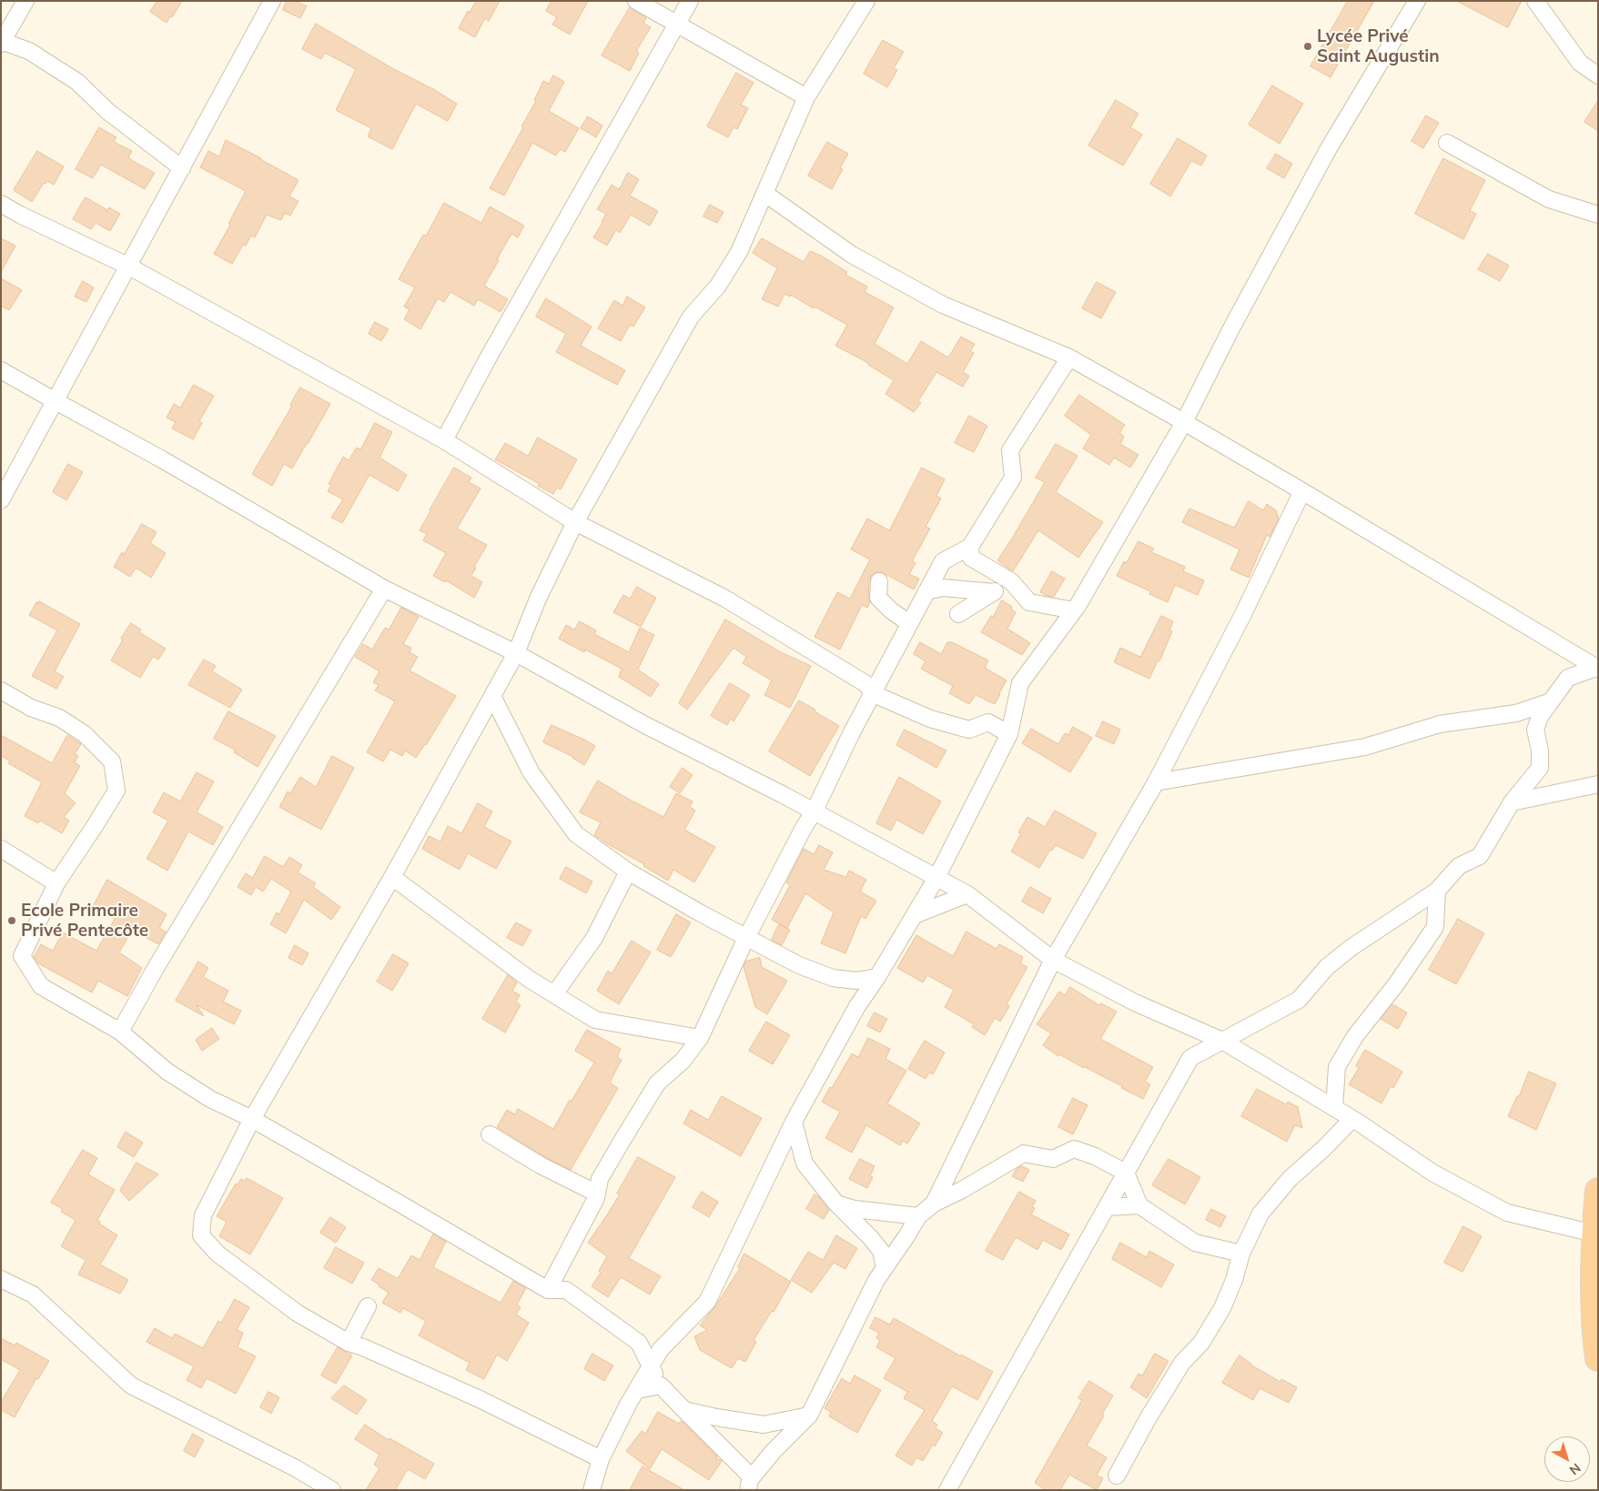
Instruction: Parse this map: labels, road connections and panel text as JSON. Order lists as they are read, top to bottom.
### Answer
{
  "places": ["Lycée Privé Saint Augustin", "Ecole Primaire Privé Pentecôte"],
  "north": "bottom right"
}
